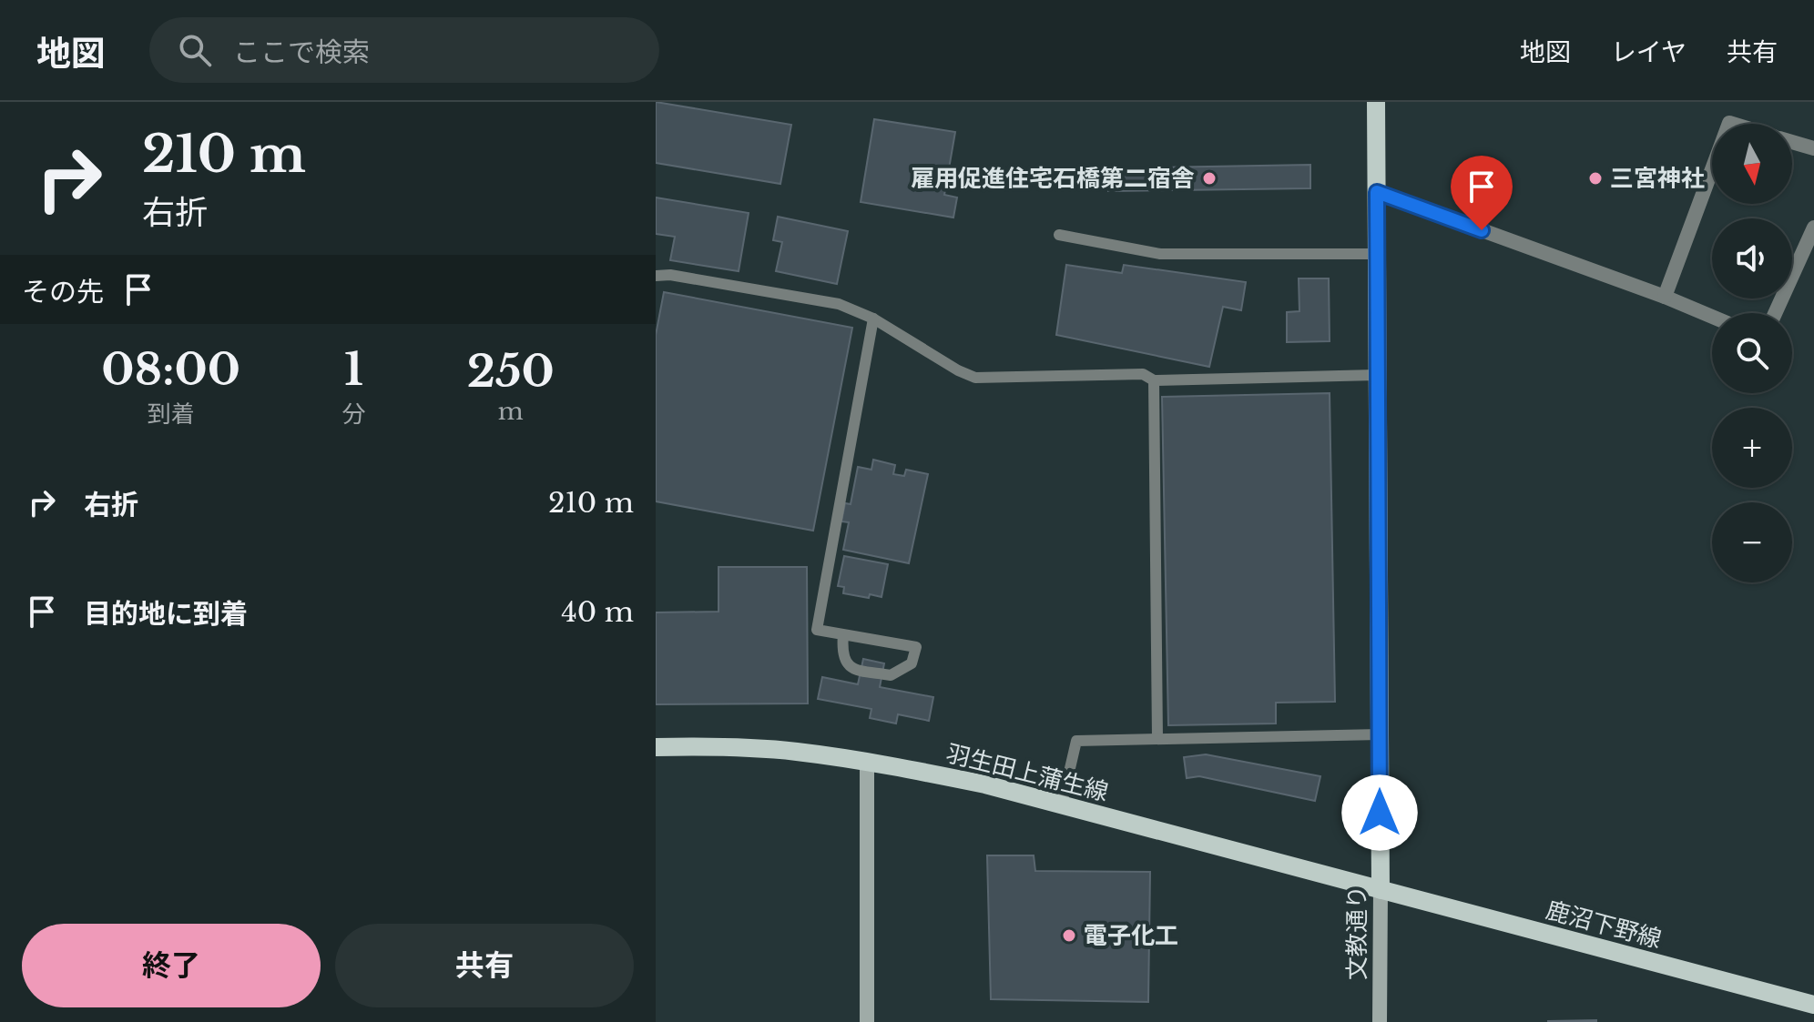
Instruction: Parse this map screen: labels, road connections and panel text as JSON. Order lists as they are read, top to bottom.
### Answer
{
  "streets": {
    "main road": ["羽生田上蒲生線", "鹿沼下野線", "文教通り"]
  },
  "crossings": [
    ["羽生田上蒲生線", "鹿沼下野線"],
    ["羽生田上蒲生線", "文教通り"],
    ["鹿沼下野線", "文教通り"]
  ],
  "places": ["雇用促進住宅石橋第二宿舎", "三宮神社", "電子化工"],
  "north": "bottom",
  "page": {
    "header": "地図",
    "search": "ここで検索",
    "nav": ["地図", "レイヤ", "共有"],
    "turn": ["210 m", "右折"],
    "map_buttons": ["+", "−"],
    "then": "その先",
    "eta": [
      "08:00",
      "到着",
      "1",
      "分",
      "250",
      "m"
    ],
    "list": [
      {
        "name": "右折",
        "value": "210 m"
      },
      {
        "name": "目的地に到着",
        "value": "40 m"
      }
    ],
    "buttons": ["終了", "共有"]
  }
}
